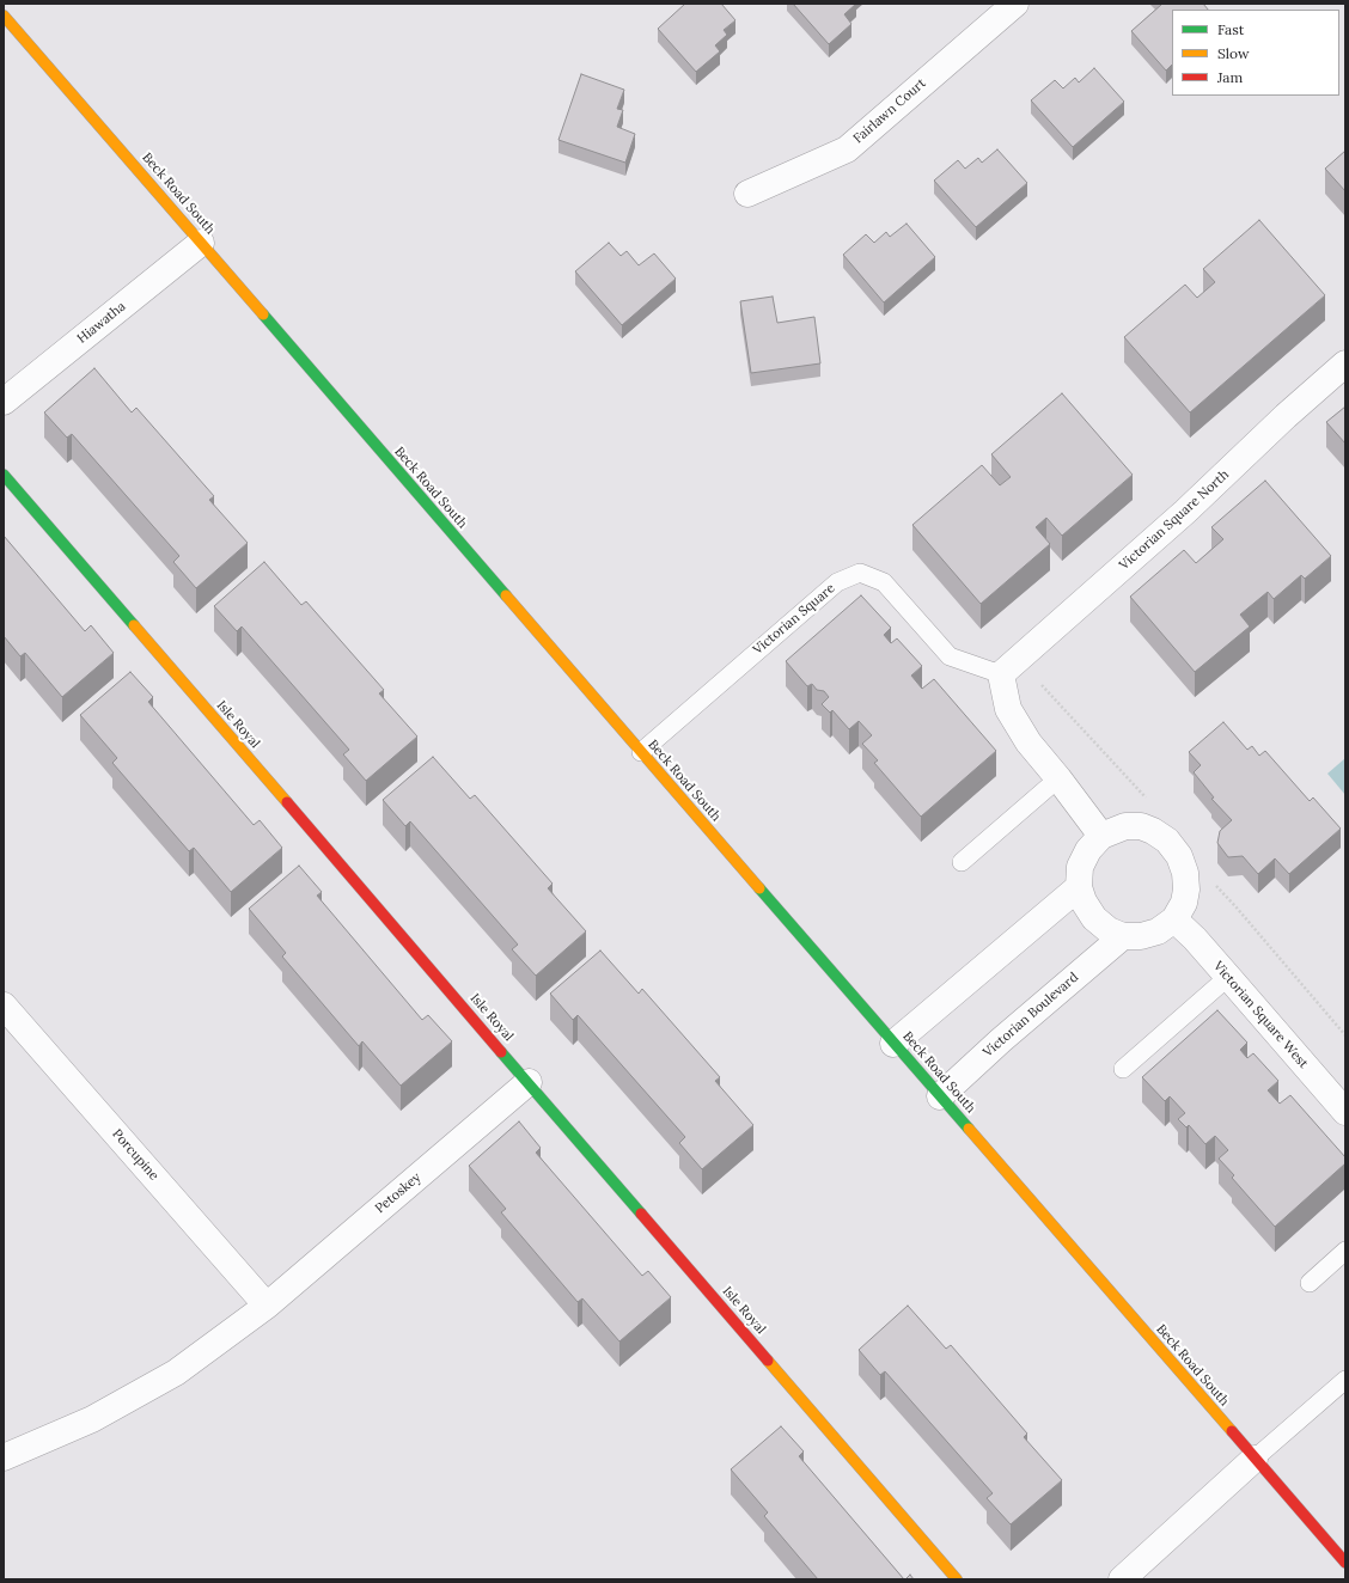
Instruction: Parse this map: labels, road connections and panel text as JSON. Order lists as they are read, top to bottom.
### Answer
{
  "streets": {
    "main road": ["Beck Road South", "Isle Royal"],
    "street": [
      "Fairlawn Court",
      "Hiawatha",
      "Victorian Square North",
      "Victorian Boulevard",
      "Victorian Square West",
      "Porcupine",
      "Petoskey"
    ],
    "lane": ["Victorian Square"]
  },
  "crossings": [
    ["Beck Road South", "Hiawatha"],
    ["Beck Road South", "Victorian Square"],
    ["Beck Road South", "Victorian Boulevard"],
    ["Victorian Square North", "Victorian Square"],
    ["Isle Royal", "Petoskey"],
    ["Victorian Boulevard", "Victorian Square West"],
    ["Porcupine", "Petoskey"]
  ],
  "legend": ["Fast", "Slow", "Jam"]
}
